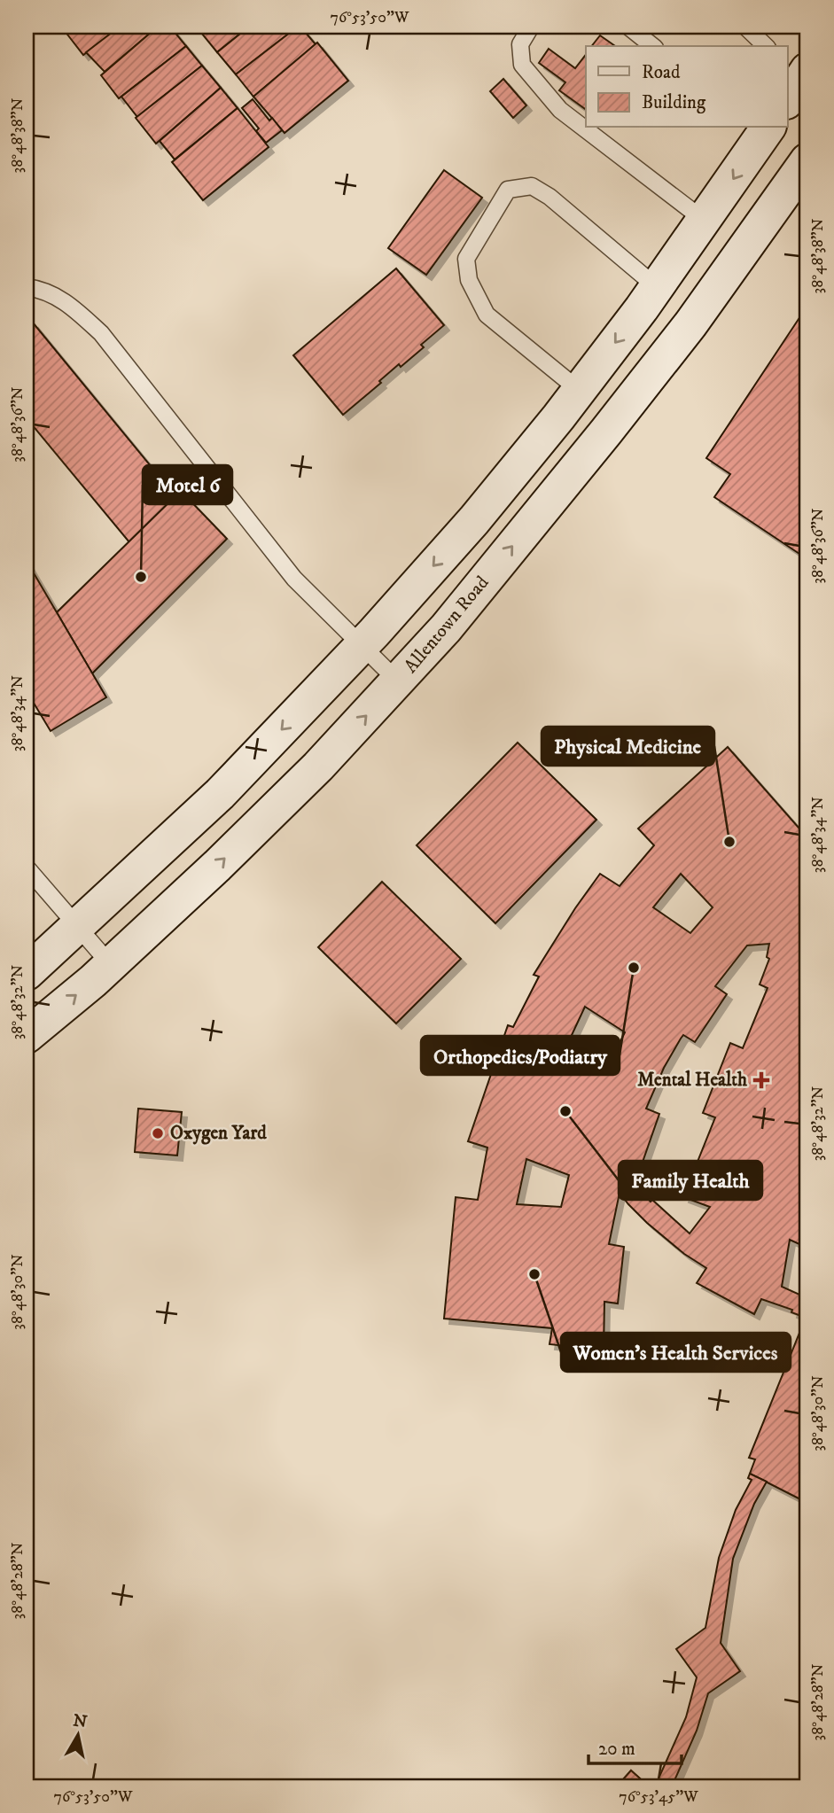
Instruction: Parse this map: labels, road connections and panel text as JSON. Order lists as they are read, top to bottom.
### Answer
{
  "streets": {
    "main road": ["Allentown Road"]
  },
  "places": {
    "other": [
      "Motel 6",
      "Physical Medicine",
      "Orthopedics/Podiatry",
      "Family Health",
      "Oxygen Yard",
      "Women's Health Services"
    ],
    "health": ["Mental Health"]
  },
  "legend": ["Road", "Building"],
  "scale_bar": "20 m",
  "north": "top",
  "coordinates": [
    "76°53'50\"W",
    "38°48'38\"N",
    "38°48'36\"N",
    "38°48'34\"N",
    "38°48'32\"N",
    "38°48'30\"N",
    "38°48'28\"N",
    "76°53'45\"W"
  ]
}
